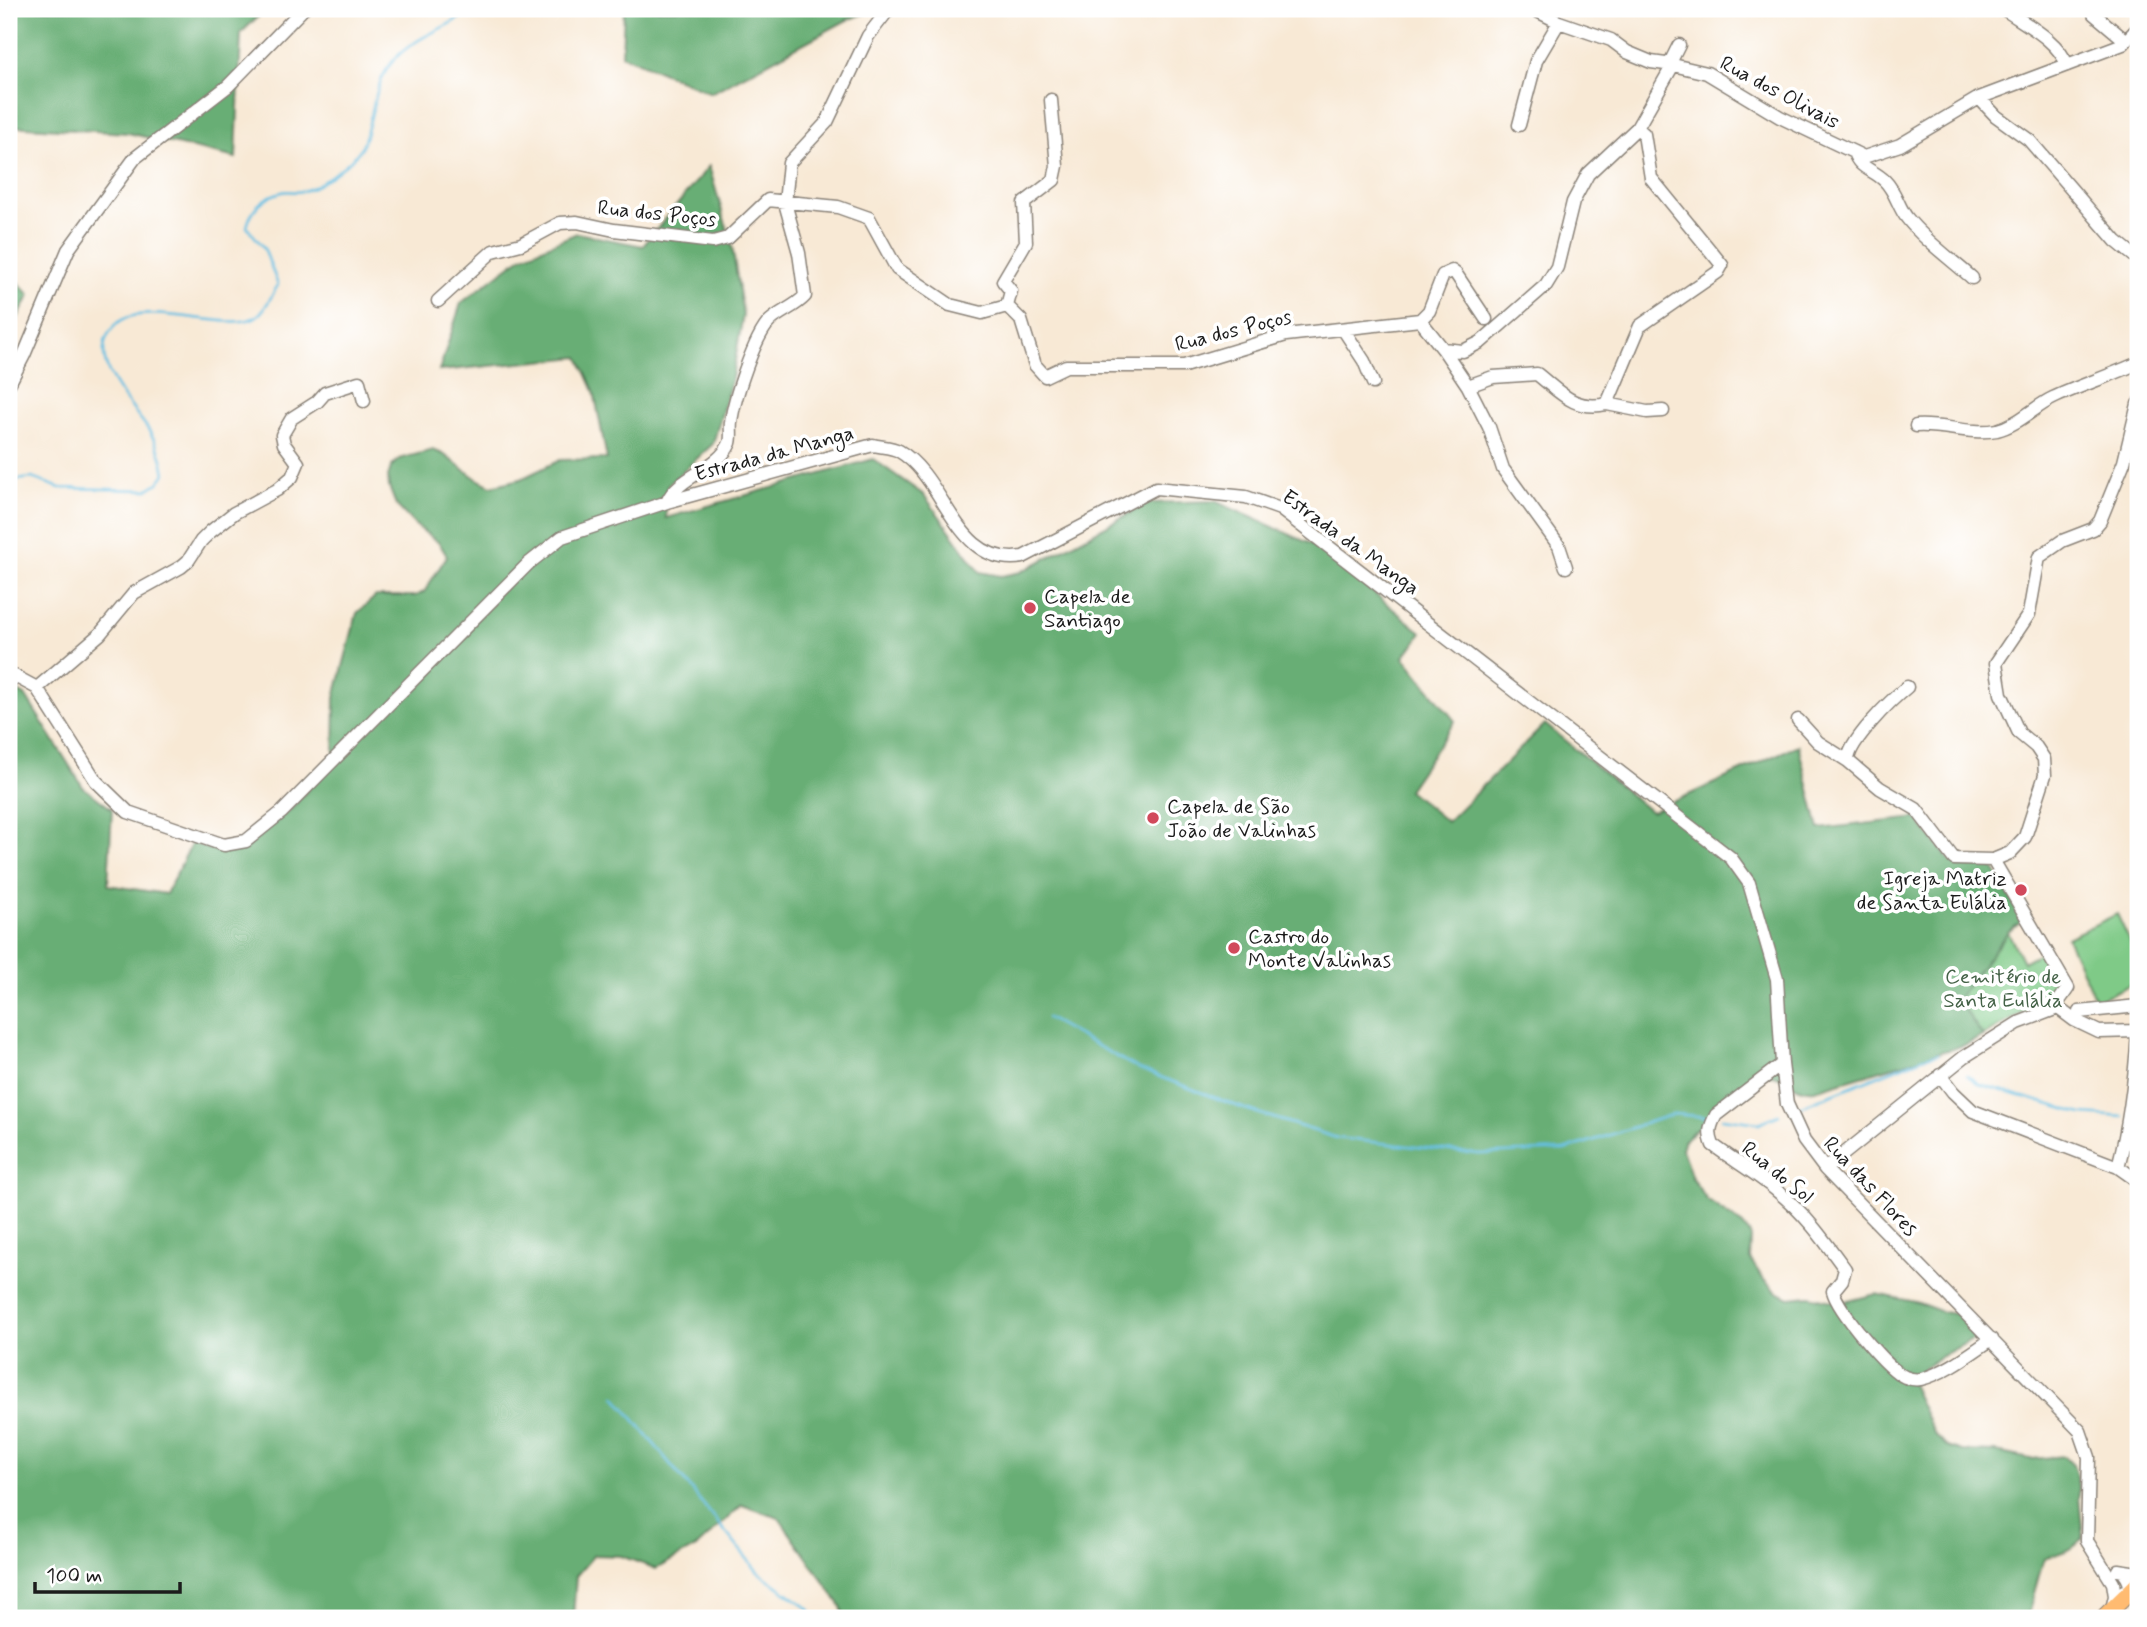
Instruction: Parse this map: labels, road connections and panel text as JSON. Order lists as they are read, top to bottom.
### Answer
{
  "streets": {
    "street": [
      "Rua dos Olivais",
      "Rua dos Poços",
      "Estrada da Manga",
      "Rua do Sol",
      "Rua das Flores"
    ]
  },
  "crossings": [
    ["Estrada da Manga", "Rua das Flores"],
    ["Rua do Sol", "Rua das Flores"]
  ],
  "parks": ["Cemitério de Santa Eulália"],
  "places": [
    "Capela de Santiago",
    "Capela de São João de Valinhas",
    "Igreja Matriz de Santa Eulália",
    "Castro do Monte Valinhas"
  ],
  "scale_bar": "100 m"
}
